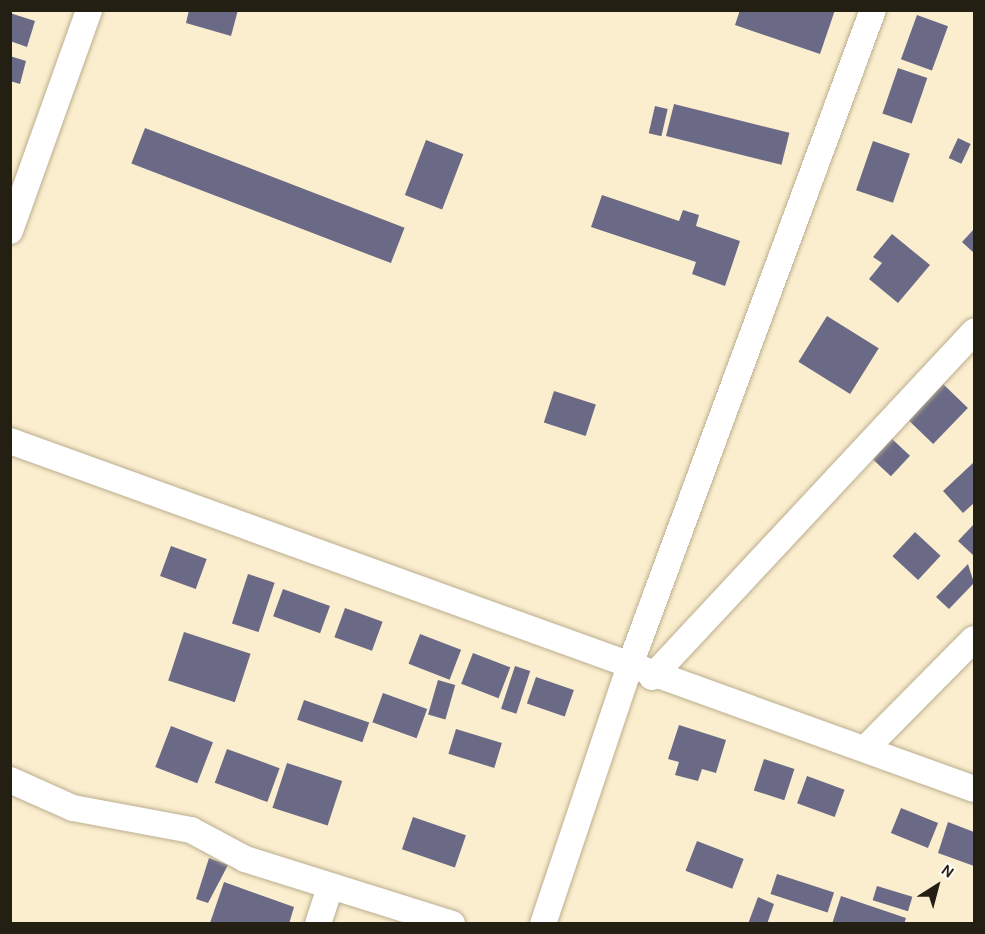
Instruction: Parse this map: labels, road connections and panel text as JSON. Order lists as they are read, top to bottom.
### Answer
{
  "north": "top right"
}
